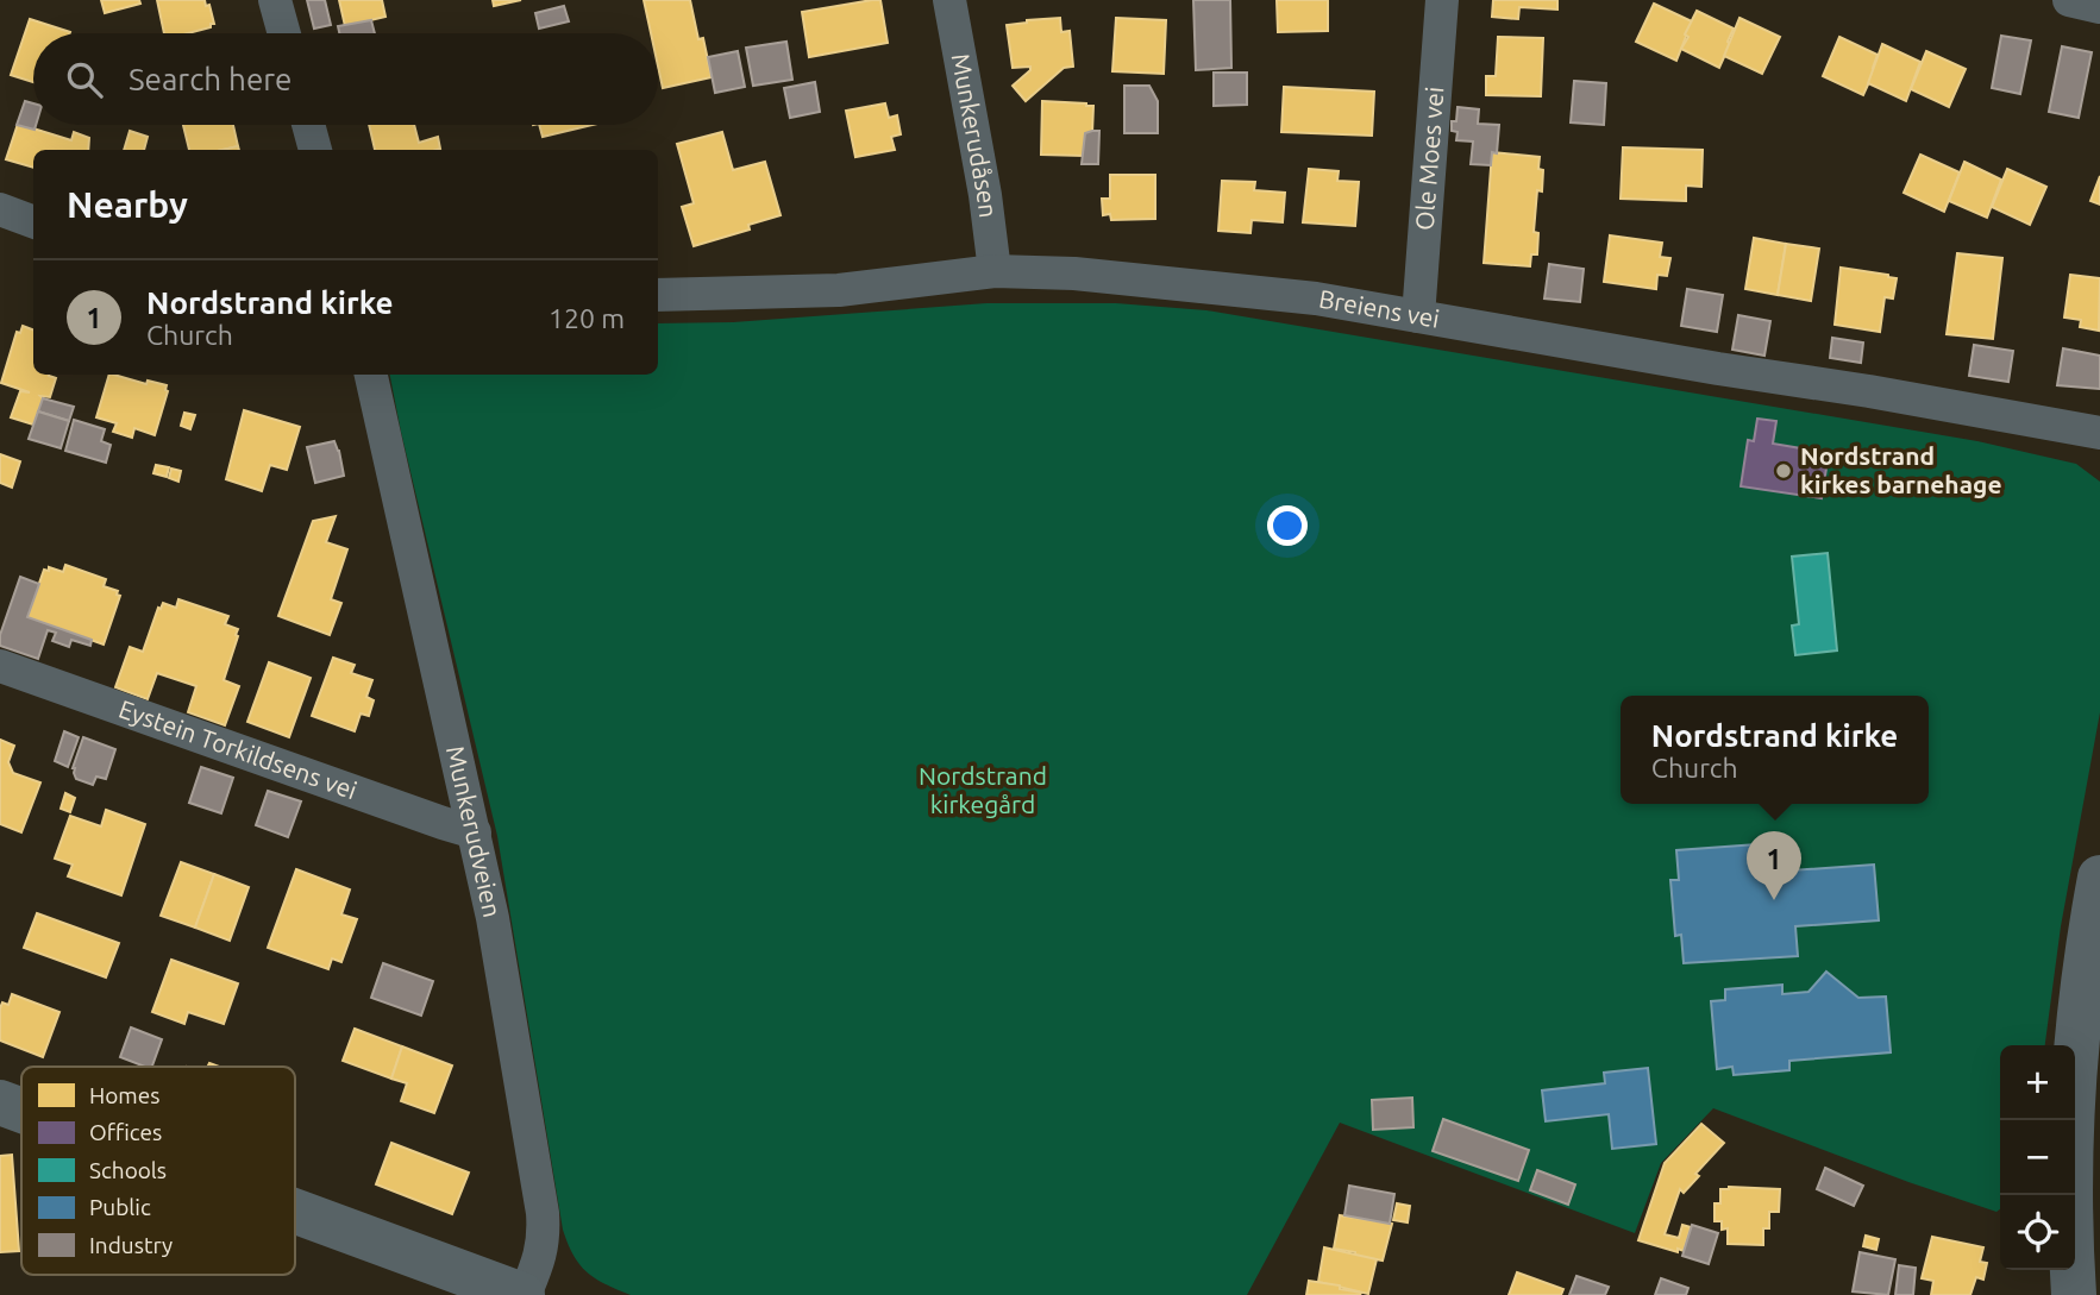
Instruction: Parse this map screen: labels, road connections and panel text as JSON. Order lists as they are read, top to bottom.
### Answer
{
  "streets": {
    "street": [
      "Munkerudåsen",
      "Ole Moes vei",
      "Breiens vei",
      "Eystein Torkildsens vei",
      "Munkerudveien"
    ]
  },
  "crossings": [
    ["Munkerudåsen", "Breiens vei"],
    ["Ole Moes vei", "Breiens vei"],
    ["Eystein Torkildsens vei", "Munkerudveien"]
  ],
  "parks": ["Nordstrand kirkegård"],
  "places": ["Nordstrand kirkes barnehage"],
  "legend": [
    "Homes",
    "Offices",
    "Schools",
    "Public",
    "Industry"
  ],
  "page": {
    "search": "Search here",
    "heading": "Nearby",
    "list": [
      {
        "mark": "1",
        "name": "Nordstrand kirke",
        "note": "Church",
        "value": "120 m"
      }
    ],
    "popup": ["Nordstrand kirke", "Church"],
    "pins": "1",
    "map_buttons": ["+", "−"]
  }
}
